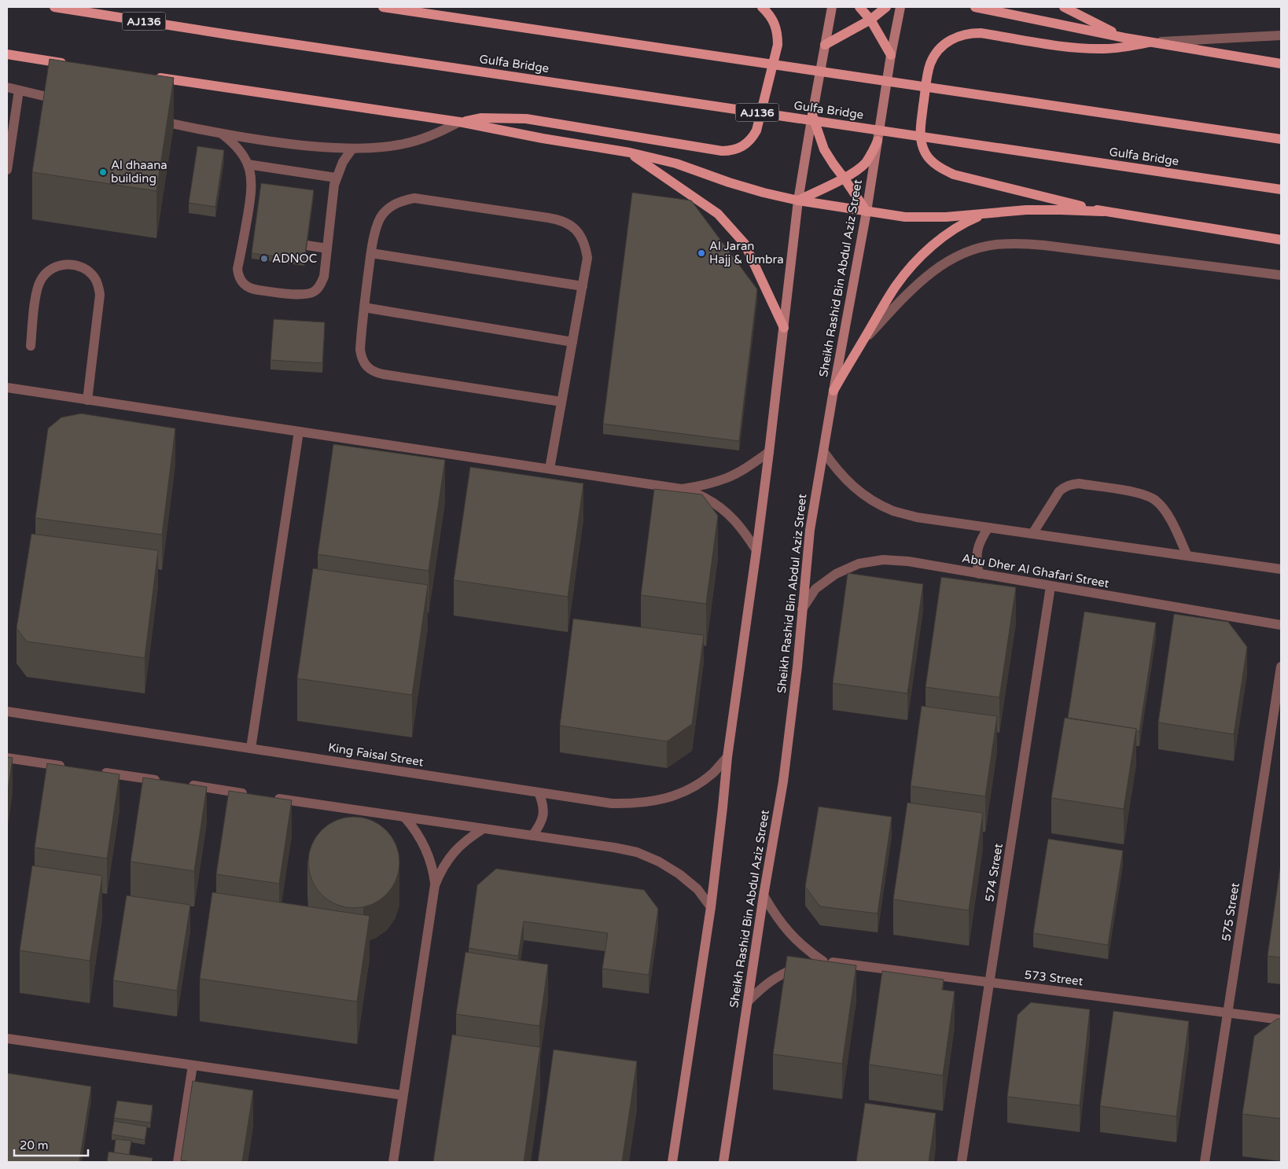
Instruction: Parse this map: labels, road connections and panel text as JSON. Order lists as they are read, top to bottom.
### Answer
{
  "streets": {
    "main road": ["AJ136", "Gulfa Bridge", "Sheikh Rashid Bin Abdul Aziz Street"],
    "street": [
      "Abu Dher Al Ghafari Street",
      "King Faisal Street",
      "574 Street",
      "575 Street",
      "573 Street"
    ]
  },
  "crossings": [
    ["Sheikh Rashid Bin Abdul Aziz Street", "Abu Dher Al Ghafari Street"],
    ["Sheikh Rashid Bin Abdul Aziz Street", "573 Street"],
    ["Abu Dher Al Ghafari Street", "574 Street"],
    ["574 Street", "573 Street"],
    ["575 Street", "573 Street"]
  ],
  "places": ["Al dhaana building", "Al Jaran Hajj & Umbra", "ADNOC"],
  "scale_bar": "20 m"
}
